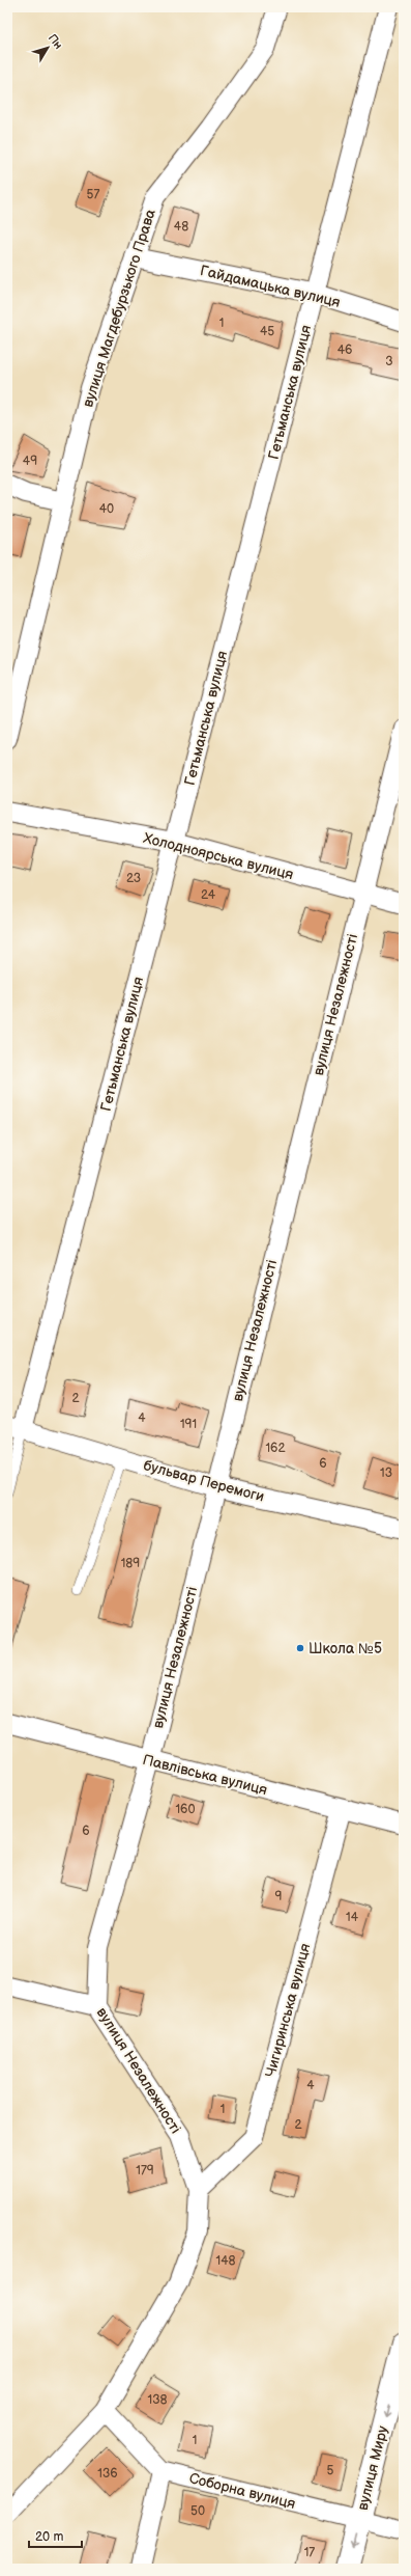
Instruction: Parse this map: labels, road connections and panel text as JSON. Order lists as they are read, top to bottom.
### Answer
{
  "streets": {
    "main road": ["вулиця Миру"],
    "street": [
      "Гайдамацька вулиця",
      "вулиця Магдебурзького Права",
      "Гетьманська вулиця",
      "Холодноярська вулиця",
      "вулиця Незалежності",
      "бульвар Перемоги",
      "Павлівська вулиця",
      "Чигиринська вулиця",
      "Соборна вулиця"
    ]
  },
  "crossings": [
    ["Гайдамацька вулиця", "вулиця Магдебурзького Права"],
    ["Гайдамацька вулиця", "Гетьманська вулиця"],
    ["Гетьманська вулиця", "Холодноярська вулиця"],
    ["Гетьманська вулиця", "бульвар Перемоги"],
    ["Холодноярська вулиця", "вулиця Незалежності"],
    ["вулиця Незалежності", "бульвар Перемоги"],
    ["вулиця Незалежності", "Павлівська вулиця"],
    ["вулиця Незалежності", "Чигиринська вулиця"],
    ["Павлівська вулиця", "Чигиринська вулиця"],
    ["вулиця Миру", "Соборна вулиця"]
  ],
  "one_way": ["вулиця Миру"],
  "places": ["Школа №5"],
  "house_numbers": [
    "57",
    "48",
    "1",
    "45",
    "46",
    "3",
    "49",
    "40",
    "23",
    "24",
    "2",
    "4",
    "191",
    "162",
    "6",
    "13",
    "189",
    "160",
    "6",
    "9",
    "14",
    "4",
    "1",
    "2",
    "179",
    "148",
    "138",
    "1",
    "5",
    "136",
    "50",
    "17"
  ],
  "scale_bar": "20 m",
  "north": "top right"
}
